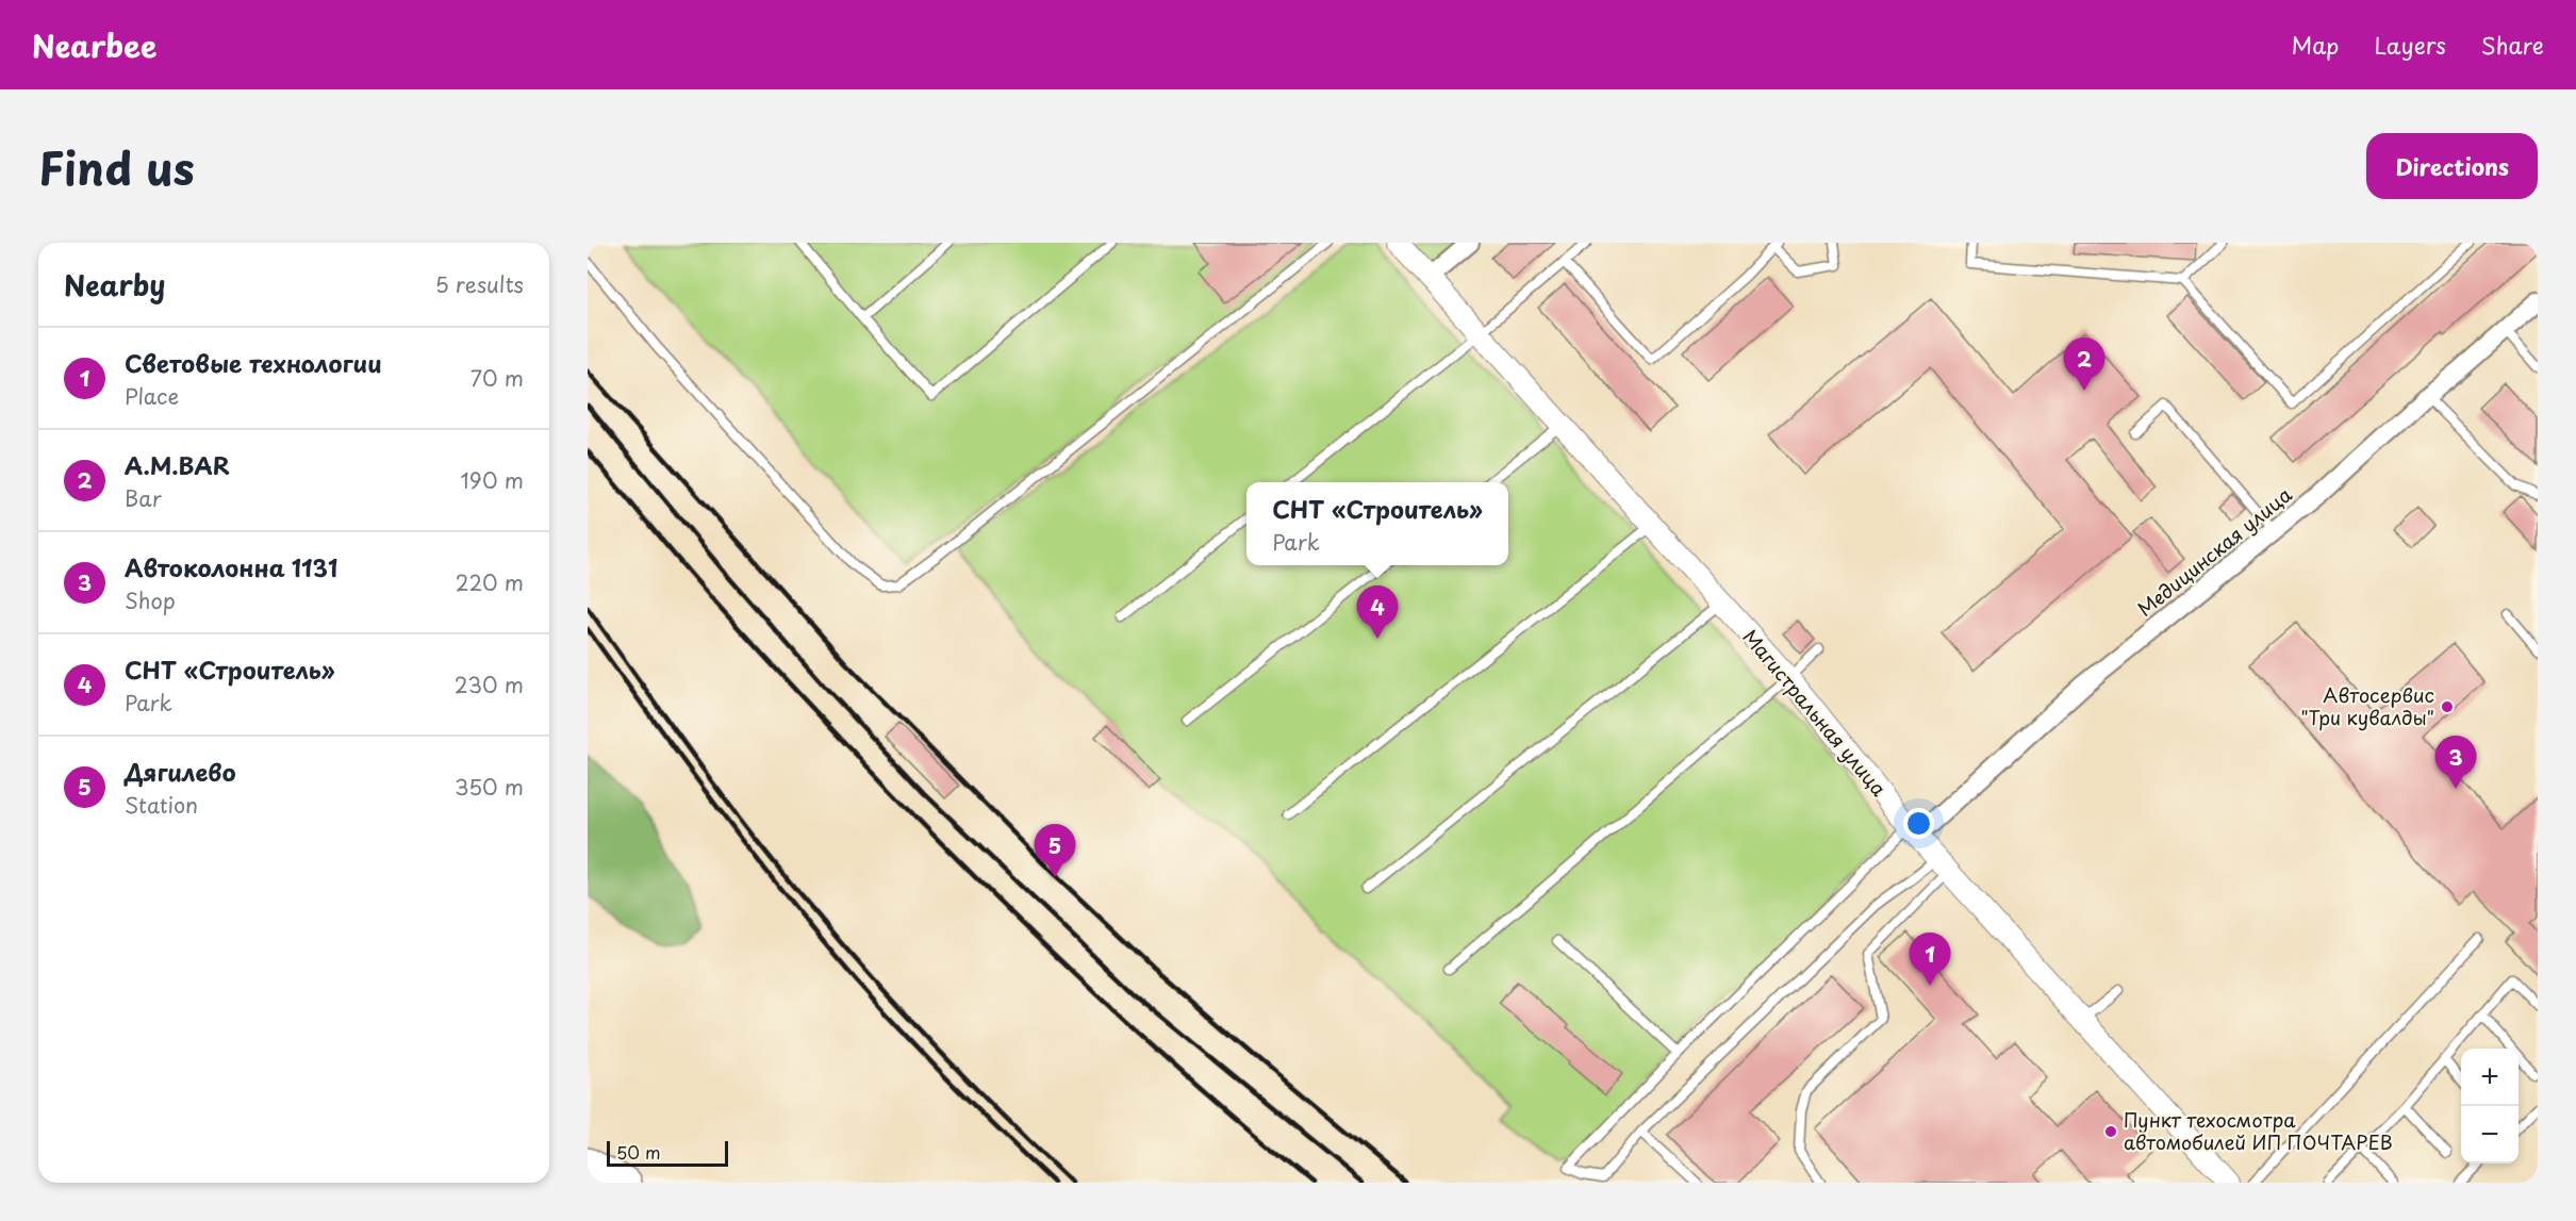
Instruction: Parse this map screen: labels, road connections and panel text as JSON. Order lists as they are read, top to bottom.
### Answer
{
  "streets": {
    "street": ["Медицинская улица", "Магистральная улица"]
  },
  "crossings": [
    ["Медицинская улица", "Магистральная улица"]
  ],
  "places": ["Автосервис \"Три кувалды\"", "Пункт техосмотра автомобилей ИП ПОЧТАРЕВ"],
  "scale_bar": "50 m",
  "page": {
    "header": "Nearbee",
    "nav": ["Map", "Layers", "Share"],
    "title": "Find us",
    "buttons": "Directions",
    "heading": ["Nearby", "5 results"],
    "list": [
      {
        "mark": "1",
        "name": "Световые технологии",
        "note": "Place",
        "value": "70 m"
      },
      {
        "mark": "2",
        "name": "А.М.BAR",
        "note": "Bar",
        "value": "190 m"
      },
      {
        "mark": "3",
        "name": "Автоколонна 1131",
        "note": "Shop",
        "value": "220 m"
      },
      {
        "mark": "4",
        "name": "СНТ «Строитель»",
        "note": "Park",
        "value": "230 m"
      },
      {
        "mark": "5",
        "name": "Дягилево",
        "note": "Station",
        "value": "350 m"
      }
    ],
    "pins": [
      "2",
      "4",
      "3",
      "5",
      "1"
    ],
    "popup": ["СНТ «Строитель»", "Park"],
    "map_buttons": ["+", "−"],
    "scale": "50 m"
  }
}
